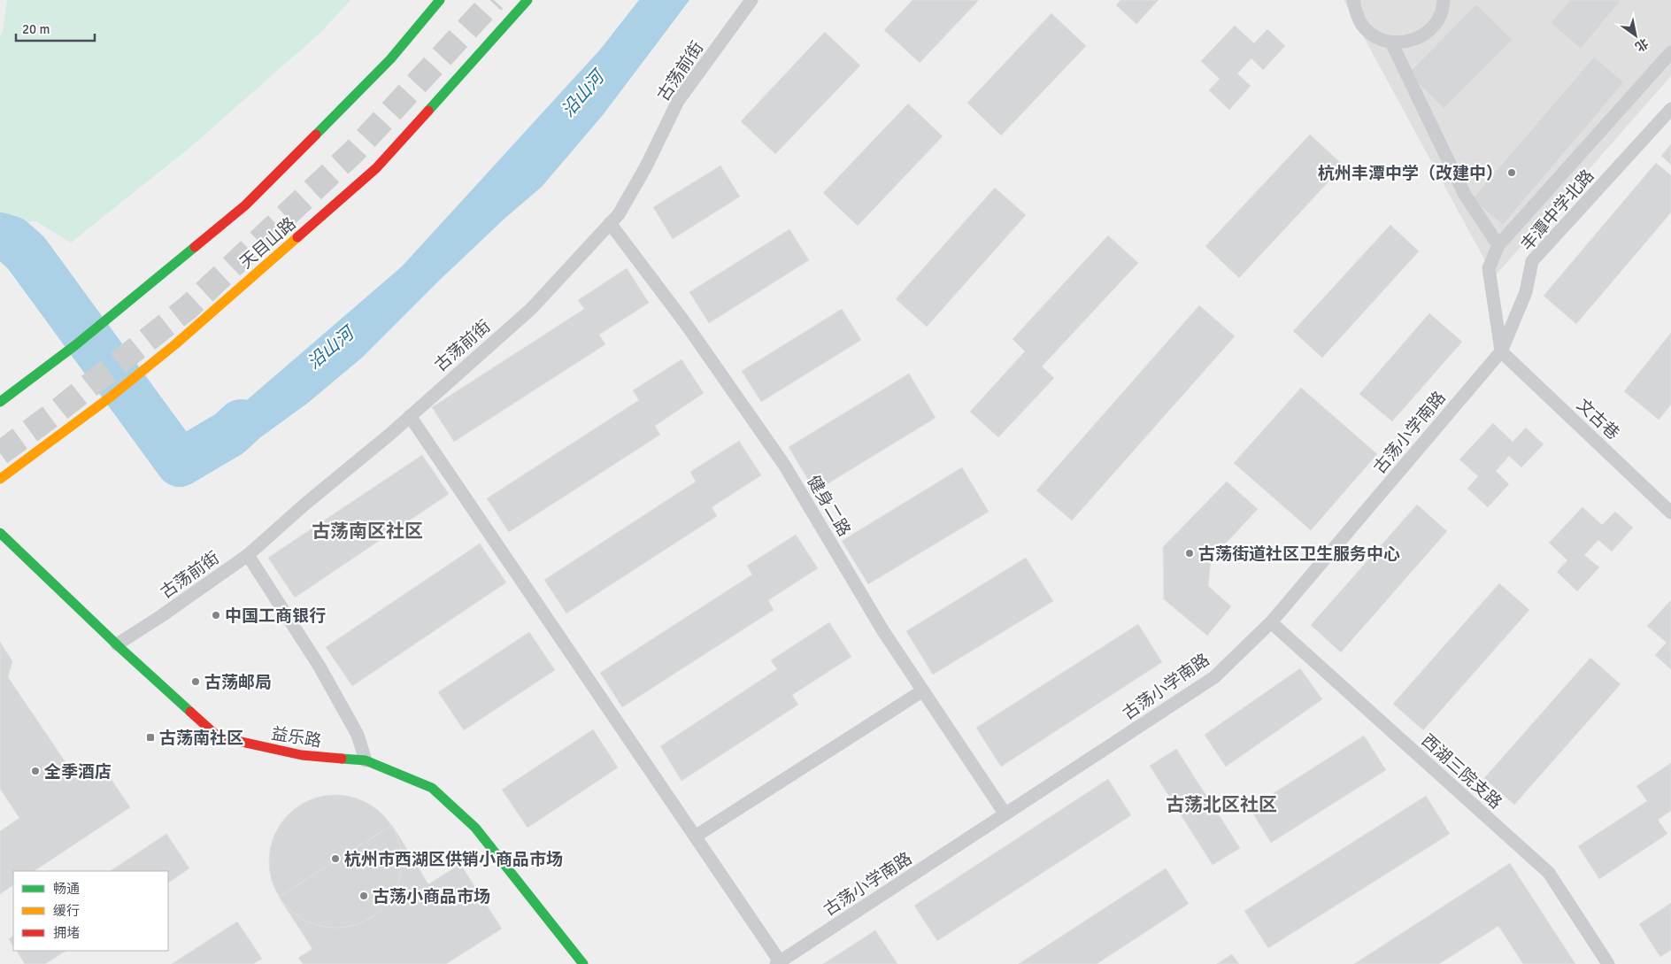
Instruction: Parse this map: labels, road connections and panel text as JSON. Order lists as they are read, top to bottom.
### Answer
{
  "streets": {
    "main road": ["天目山路", "益乐路"],
    "lane": [
      "古荡前街",
      "丰潭中学北路",
      "文古巷",
      "古荡小学南路",
      "健身二路",
      "西湖三院支路"
    ]
  },
  "crossings": [
    ["古荡前街", "健身二路"],
    ["古荡前街", "益乐路"],
    ["丰潭中学北路", "文古巷"],
    ["丰潭中学北路", "古荡小学南路"],
    ["文古巷", "古荡小学南路"],
    ["古荡小学南路", "健身二路"],
    ["古荡小学南路", "西湖三院支路"]
  ],
  "districts": ["古荡南区社区", "古荡北区社区"],
  "water": ["沿山河"],
  "places": {
    "other": [
      "杭州丰潭中学（改建中）",
      "古荡街道社区卫生服务中心",
      "中国工商银行",
      "古荡邮局",
      "全季酒店",
      "杭州市西湖区供销小商品市场",
      "古荡小商品市场"
    ],
    "transit": ["古荡南社区"]
  },
  "legend": ["畅通", "缓行", "拥堵"],
  "scale_bar": "20 m",
  "north": "bottom right"
}
